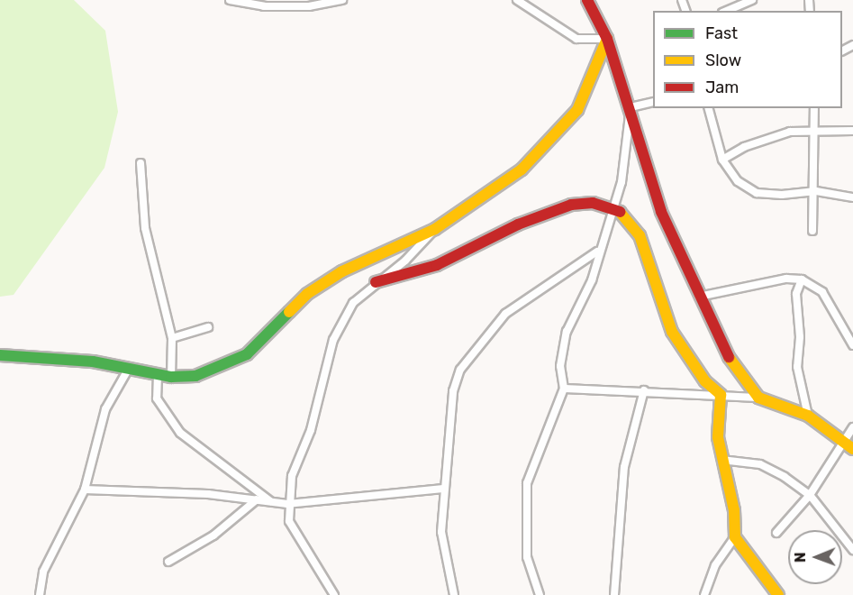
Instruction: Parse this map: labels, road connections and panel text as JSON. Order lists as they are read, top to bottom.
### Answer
{
  "legend": ["Fast", "Slow", "Jam"],
  "north": "left"
}
